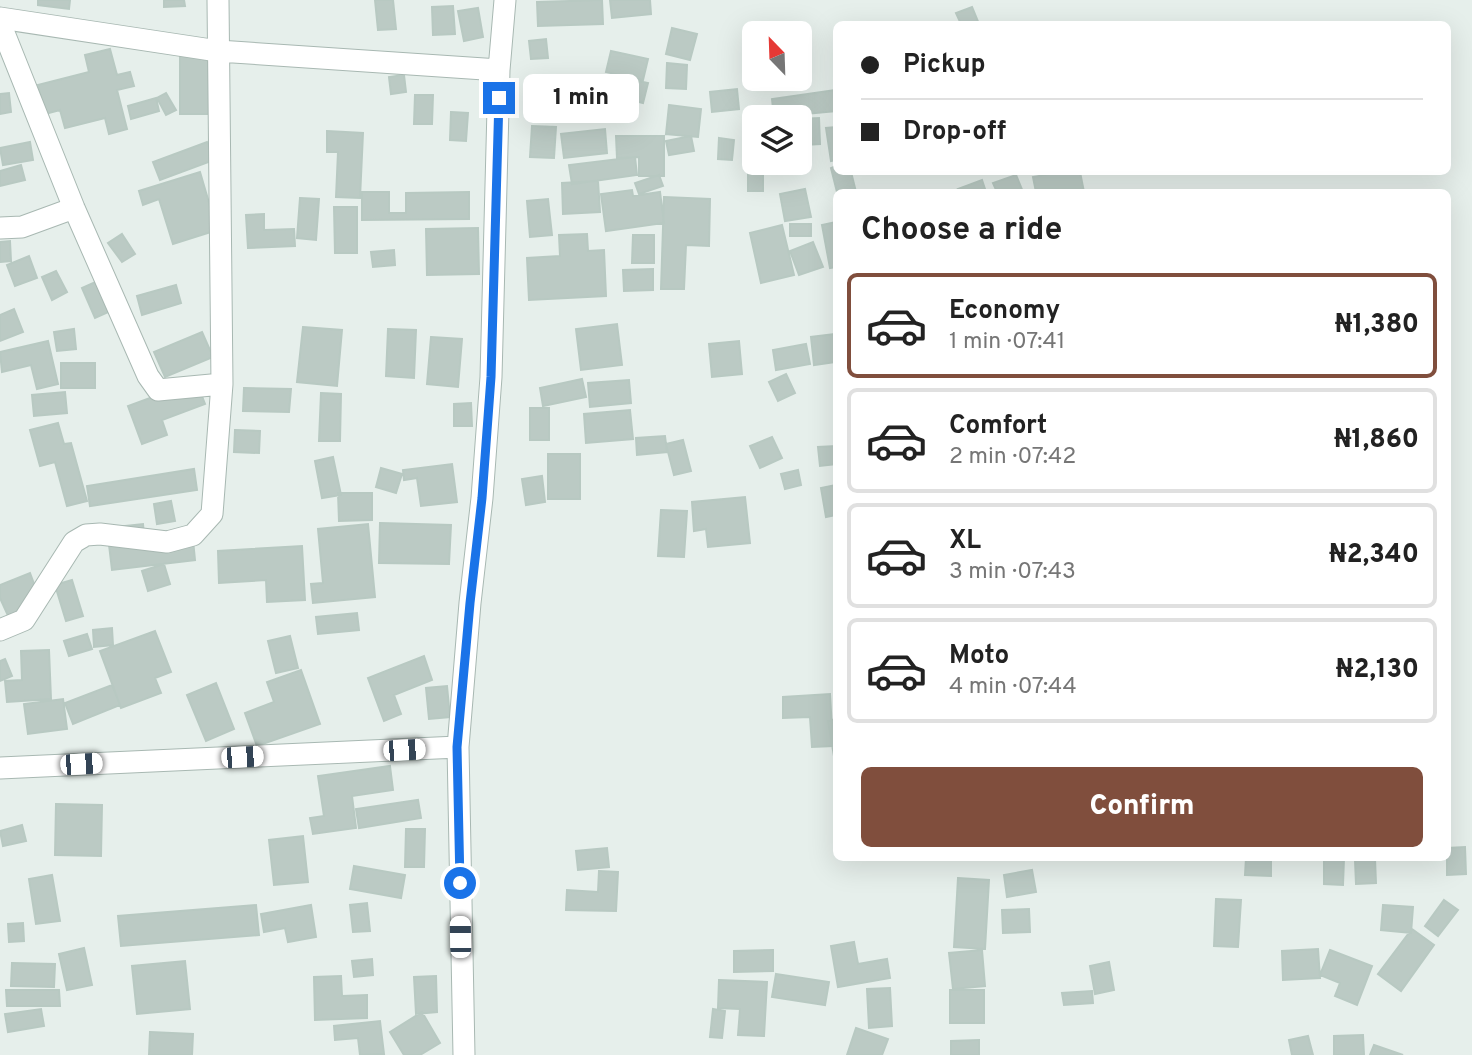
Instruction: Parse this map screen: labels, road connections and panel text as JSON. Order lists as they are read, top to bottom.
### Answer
{
  "north": "top left",
  "page": {
    "banner": ["Pickup", "Drop-off"],
    "bubble": "1 min",
    "heading": "Choose a ride",
    "list": [
      {
        "name": "Economy",
        "note": "1 min · 07:41",
        "value": "₦1,380"
      },
      {
        "name": "Comfort",
        "note": "2 min · 07:42",
        "value": "₦1,860"
      },
      {
        "name": "XL",
        "note": "3 min · 07:43",
        "value": "₦2,340"
      },
      {
        "name": "Moto",
        "note": "4 min · 07:44",
        "value": "₦2,130"
      }
    ],
    "buttons": "Confirm"
  }
}
